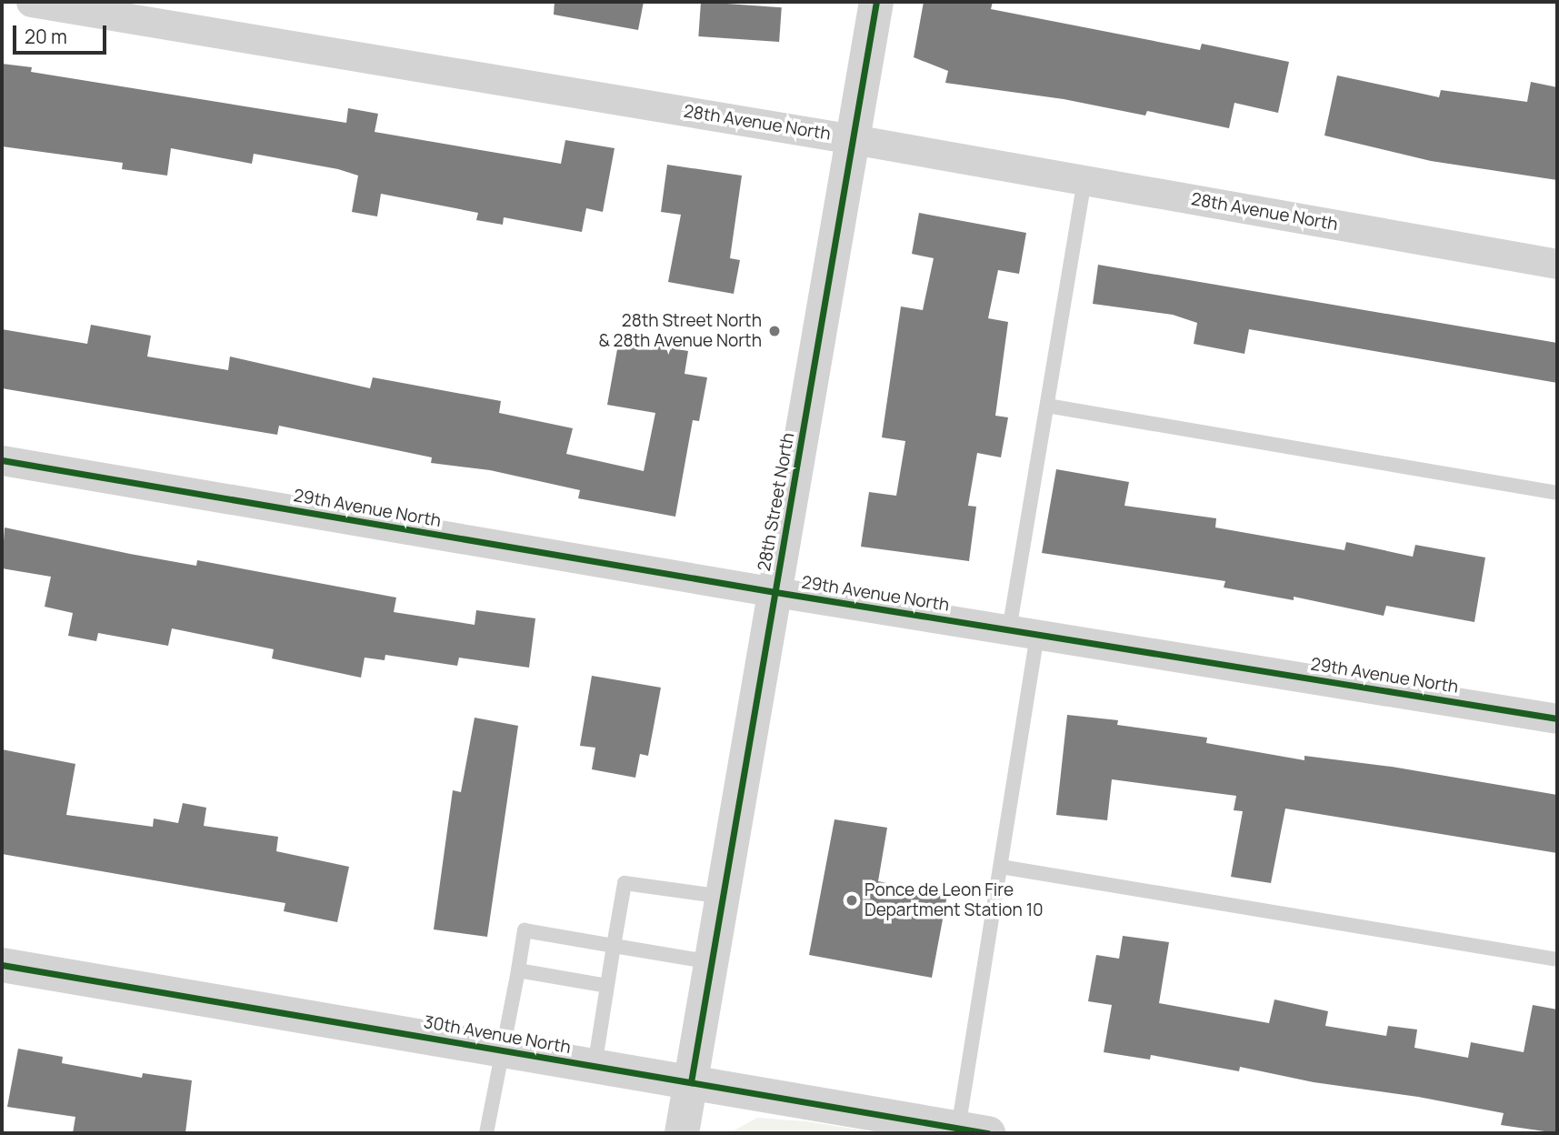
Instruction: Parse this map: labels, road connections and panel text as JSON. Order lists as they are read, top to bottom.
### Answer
{
  "streets": {
    "street": [
      "28th Avenue North",
      "28th Street North",
      "29th Avenue North",
      "30th Avenue North"
    ]
  },
  "crossings": [
    ["28th Avenue North", "28th Street North"],
    ["28th Street North", "29th Avenue North"],
    ["28th Street North", "30th Avenue North"]
  ],
  "places": ["28th Street North & 28th Avenue North", "Ponce de Leon Fire Department Station 10"],
  "scale_bar": "20 m"
}
